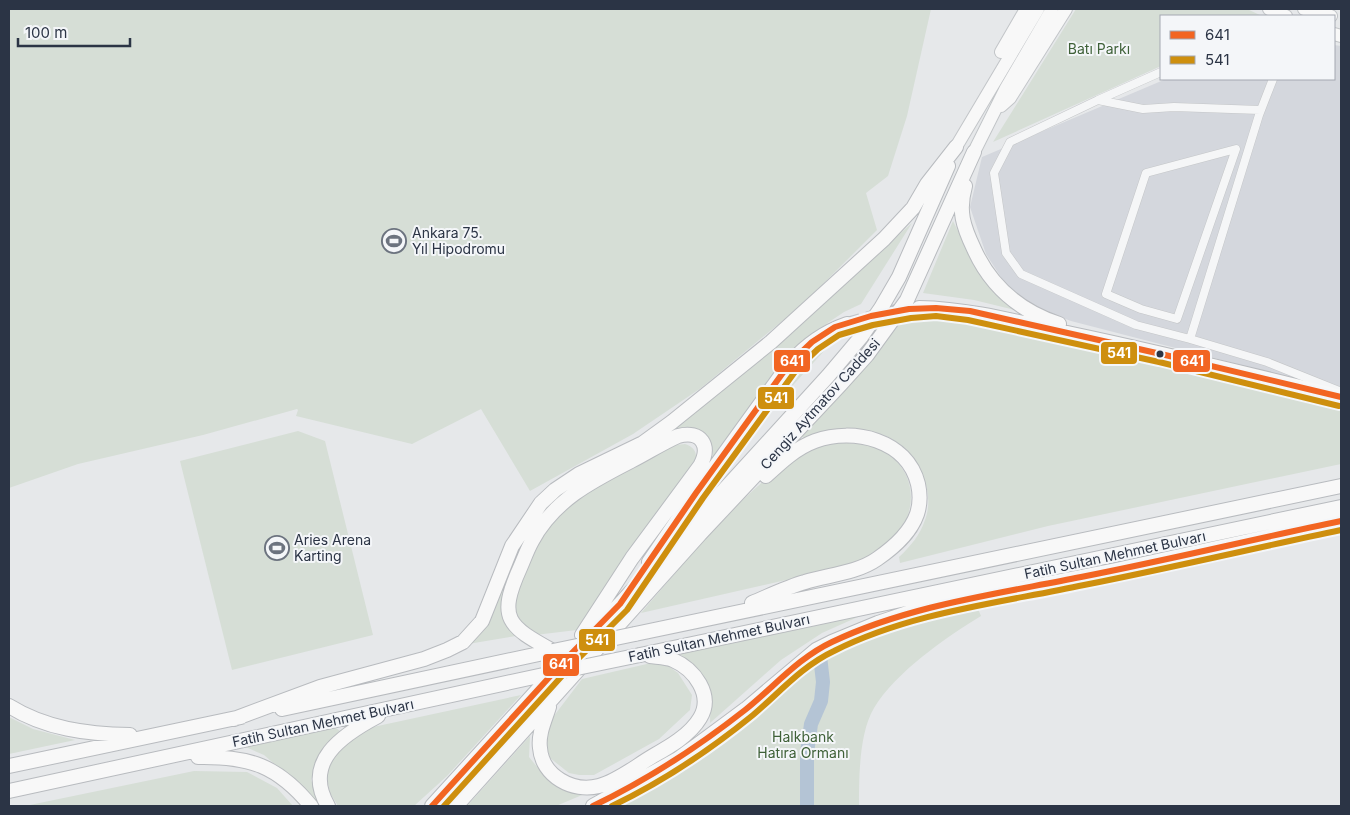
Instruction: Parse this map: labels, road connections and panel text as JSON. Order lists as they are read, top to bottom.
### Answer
{
  "streets": {
    "highway": ["Cengiz Aytmatov Caddesi", "Fatih Sultan Mehmet Bulvarı"]
  },
  "parks": ["Batı Parkı", "Halkbank Hatıra Ormanı"],
  "places": {
    "sports": ["Ankara 75. Yıl Hipodromu", "Aries Arena Karting"]
  },
  "lines": ["transit line 641", "transit line 541"],
  "legend": ["641", "541"],
  "scale_bar": "100 m"
}
